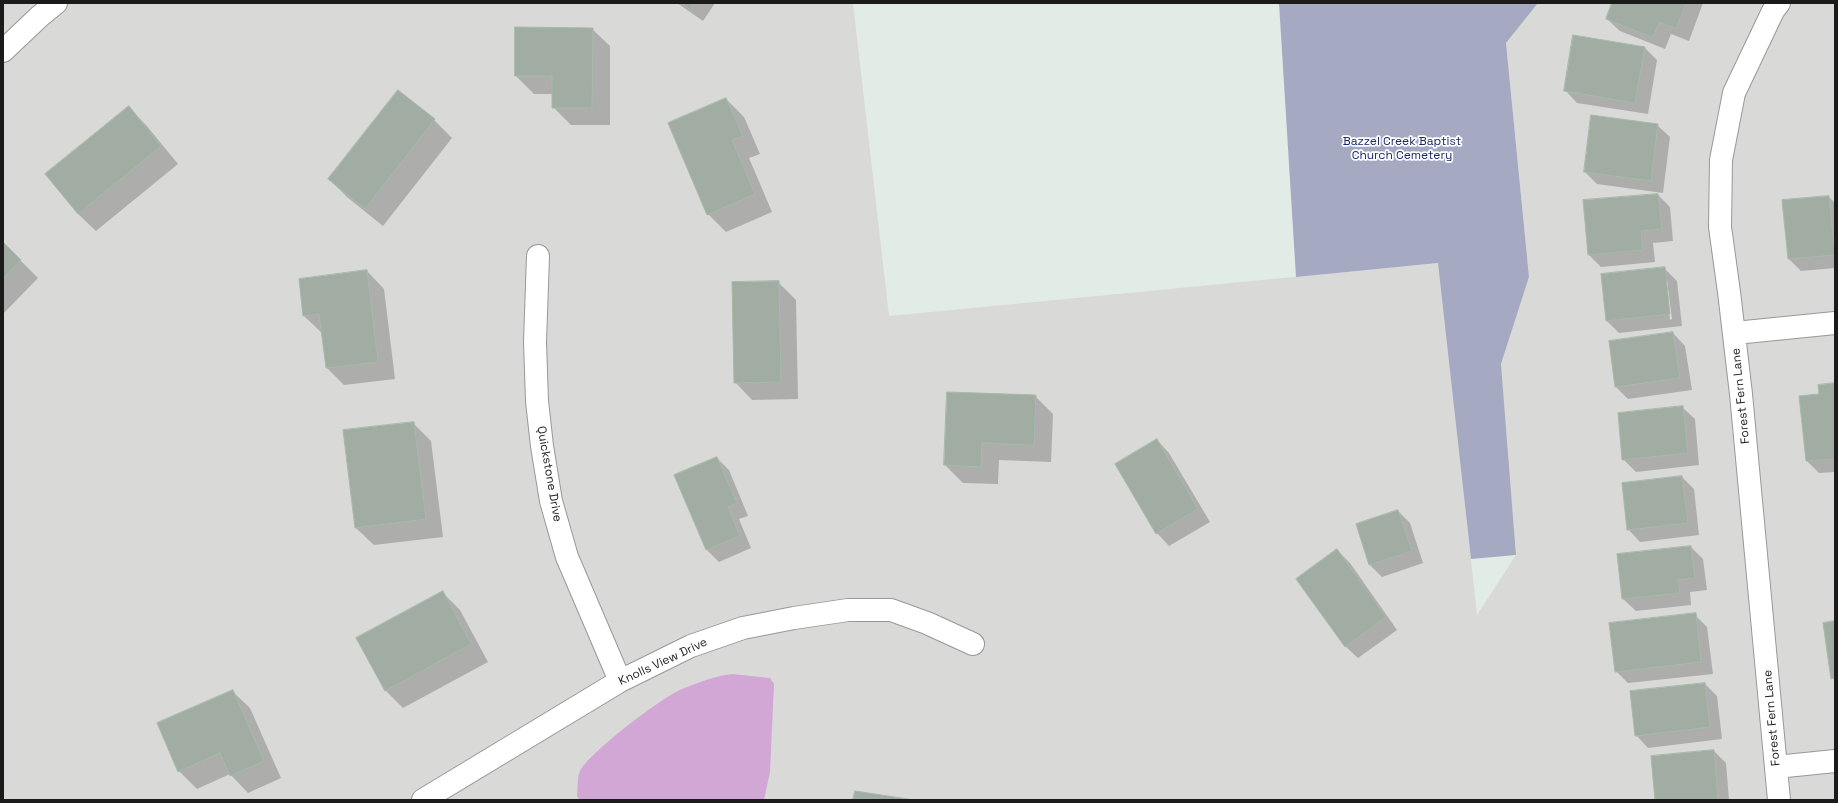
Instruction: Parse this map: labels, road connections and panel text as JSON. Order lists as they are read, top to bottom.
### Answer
{
  "streets": {
    "street": ["Forest Fern Lane", "Quickstone Drive", "Knolls View Drive"]
  },
  "crossings": [
    ["Quickstone Drive", "Knolls View Drive"]
  ],
  "parks": ["Bazzel Creek Baptist Church Cemetery"]
}
